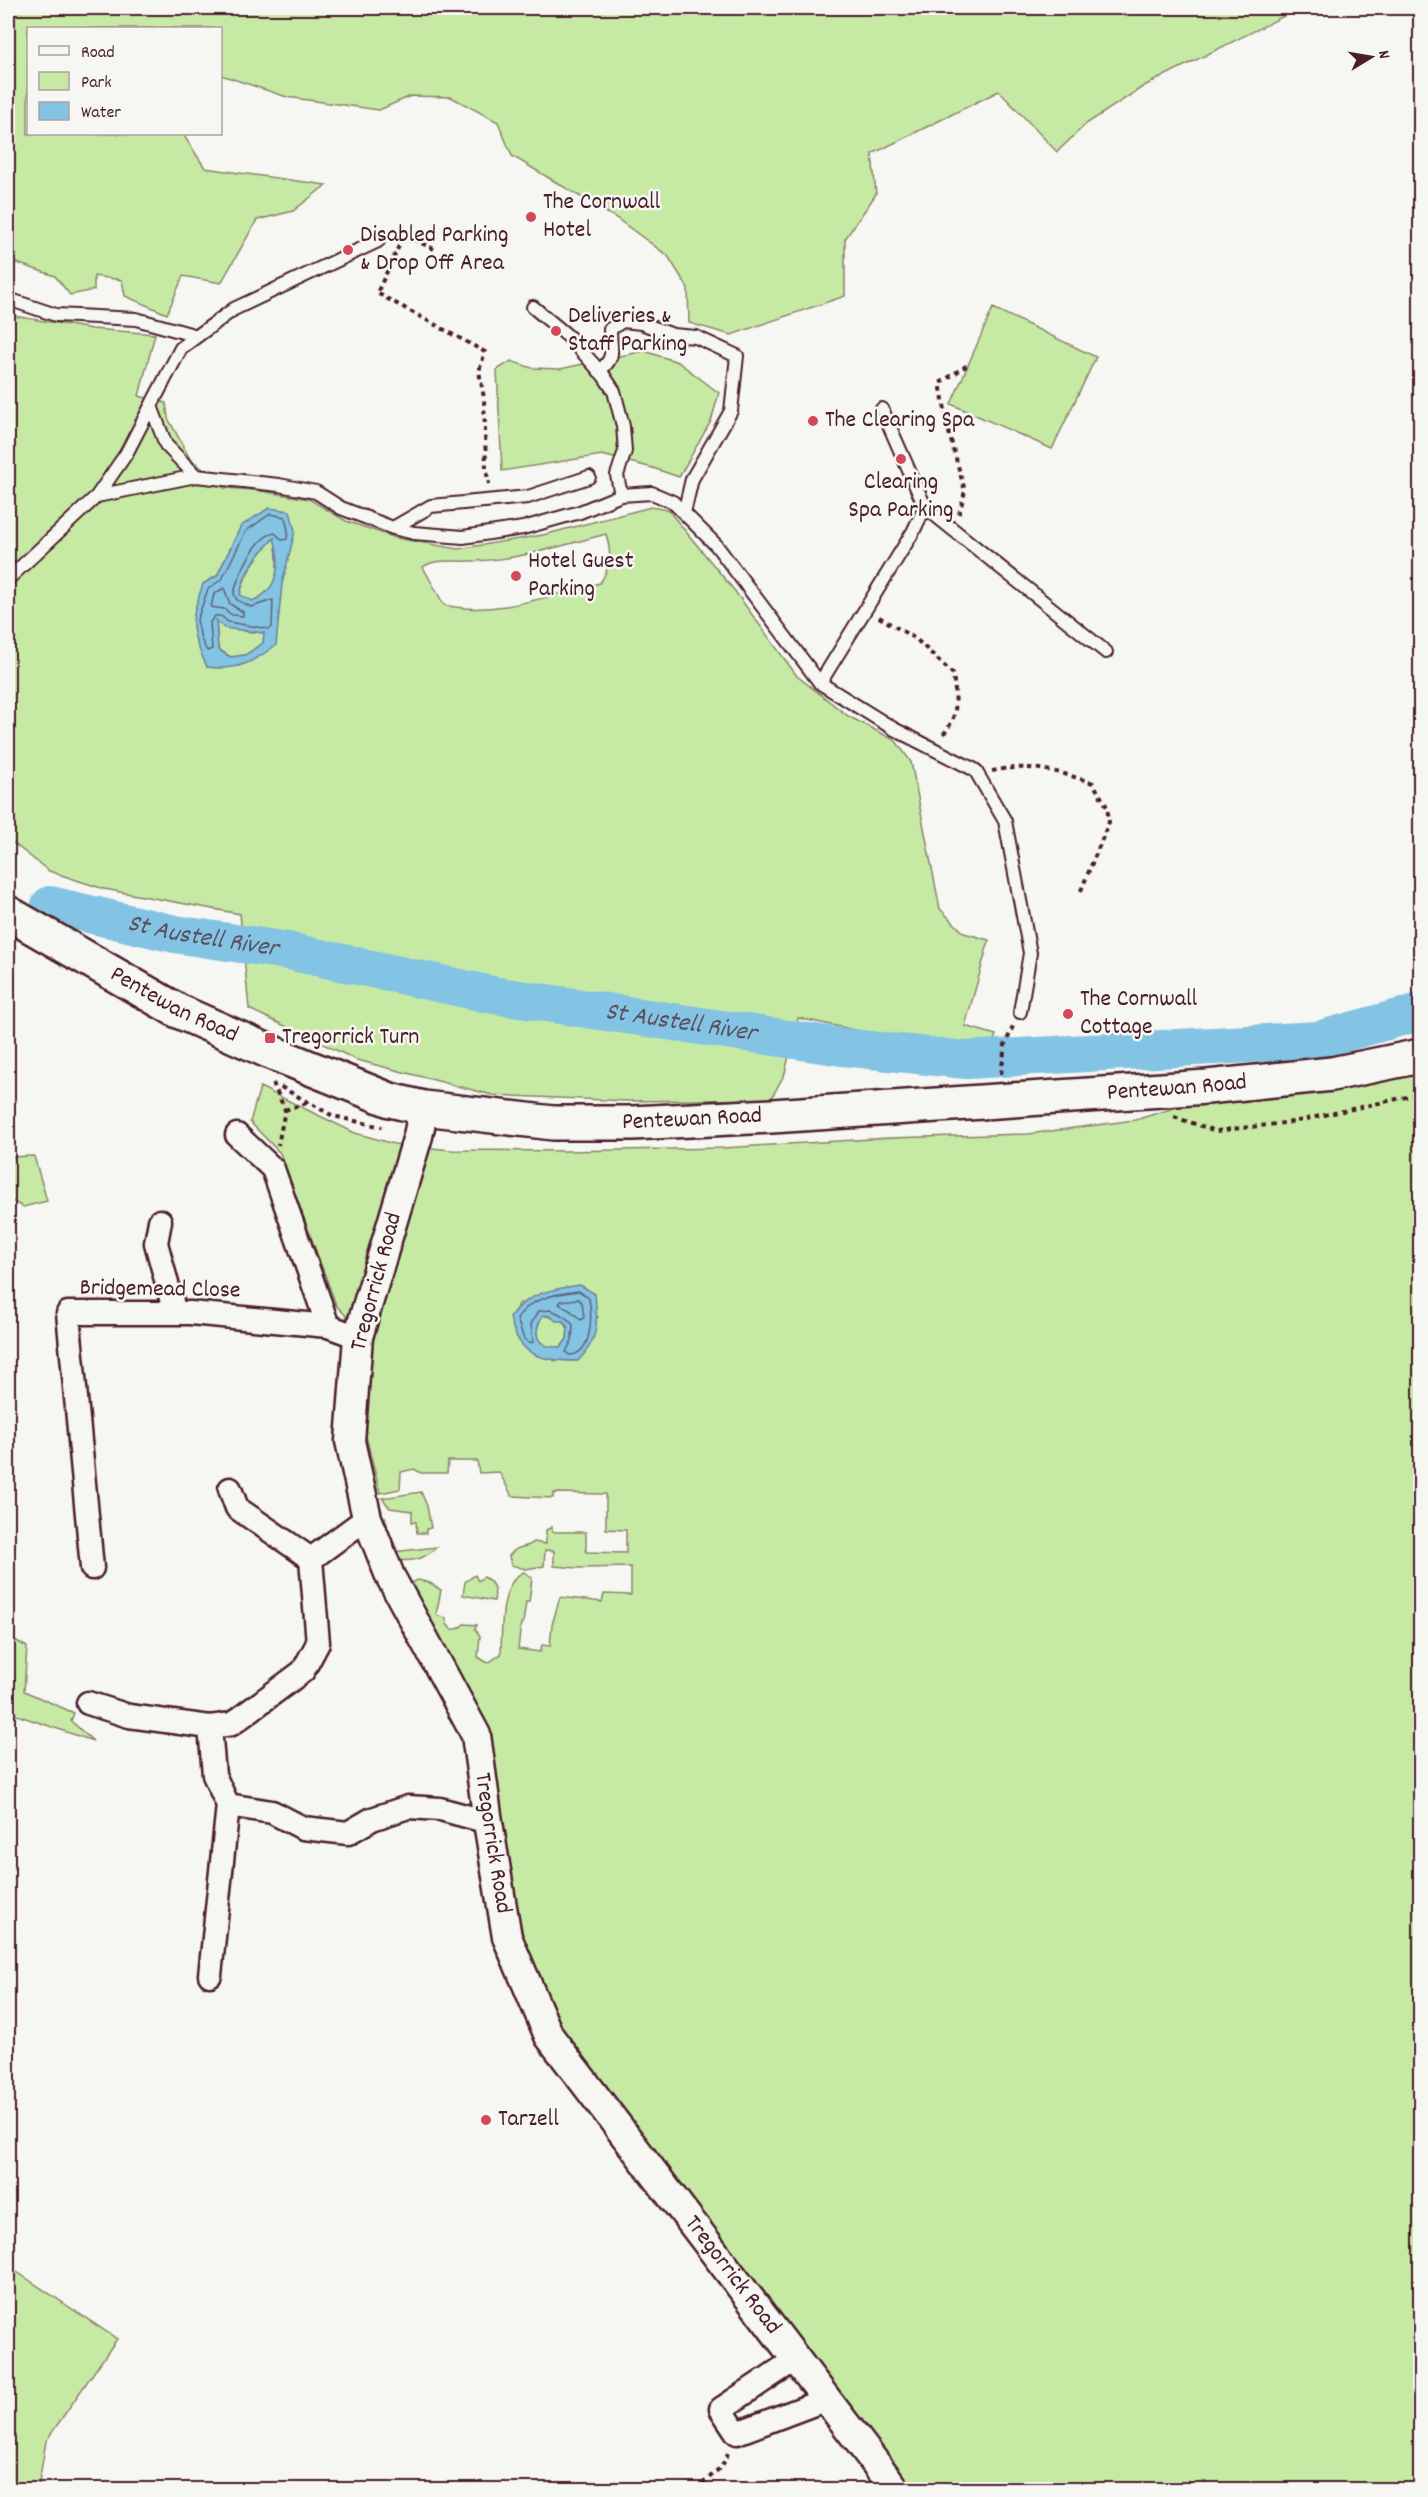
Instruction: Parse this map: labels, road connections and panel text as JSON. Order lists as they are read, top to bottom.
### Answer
{
  "streets": {
    "main road": ["Pentewan Road"],
    "street": ["Tregorrick Road", "Bridgemead Close"]
  },
  "crossings": [
    ["Pentewan Road", "Tregorrick Road"],
    ["Tregorrick Road", "Bridgemead Close"]
  ],
  "water": ["St Austell River"],
  "places": {
    "other": [
      "The Cornwall Hotel",
      "Disabled Parking & Drop Off Area",
      "Deliveries & Staff Parking",
      "The Clearing Spa",
      "Clearing Spa Parking",
      "Hotel Guest Parking",
      "The Cornwall Cottage",
      "Tarzell"
    ],
    "transit": ["Tregorrick Turn"]
  },
  "legend": ["Road", "Park", "Water"],
  "north": "right"
}
